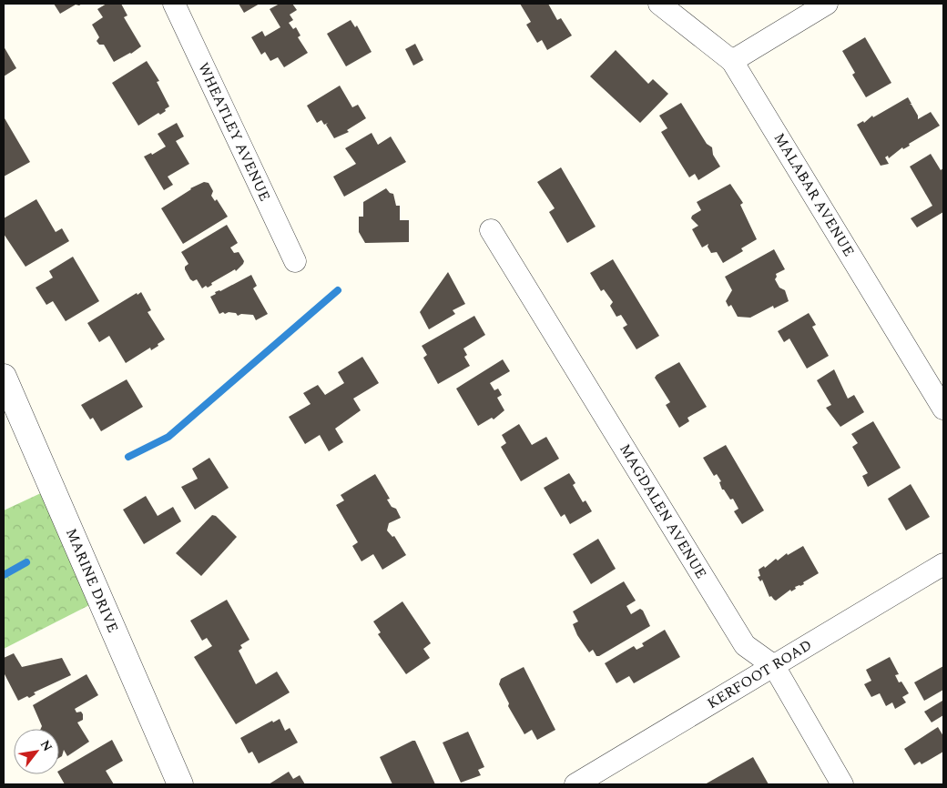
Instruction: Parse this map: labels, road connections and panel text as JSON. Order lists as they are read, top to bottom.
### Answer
{
  "streets": {
    "street": [
      "WHEATLEY AVENUE",
      "MALABAR AVENUE",
      "MAGDALEN AVENUE",
      "MARINE DRIVE",
      "KERFOOT ROAD"
    ]
  },
  "crossings": [
    ["MAGDALEN AVENUE", "KERFOOT ROAD"]
  ],
  "north": "top right"
}
